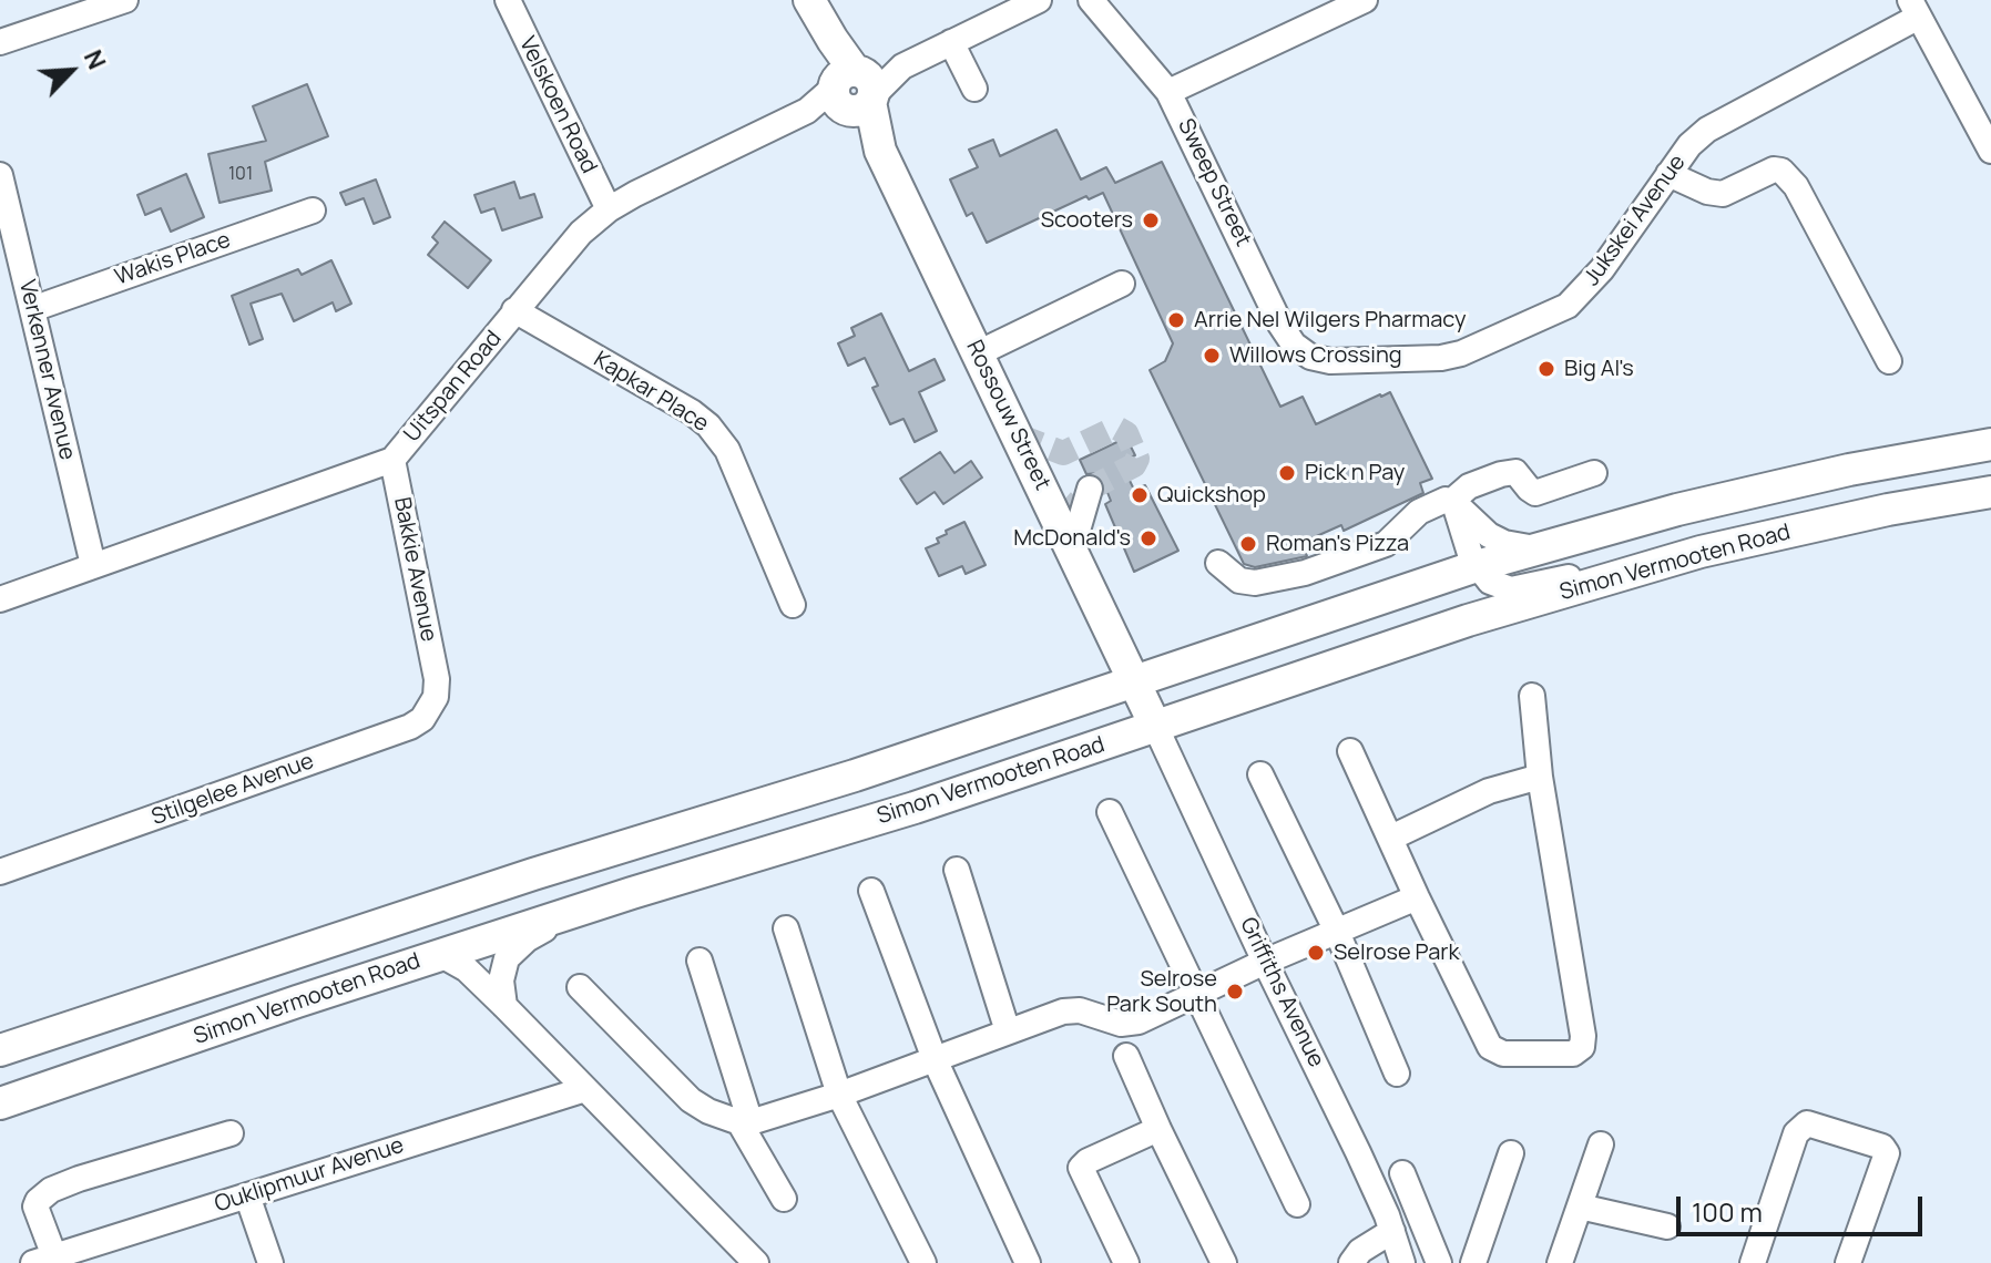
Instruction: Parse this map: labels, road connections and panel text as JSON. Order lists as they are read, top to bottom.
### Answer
{
  "streets": {
    "main road": ["Rossouw Street", "Simon Vermooten Road"],
    "street": [
      "Velskoen Road",
      "Sweep Street",
      "Jukskei Avenue",
      "Wakis Place",
      "Verkenner Avenue",
      "Uitspan Road",
      "Kapkar Place",
      "Bakkie Avenue",
      "Stilgelee Avenue",
      "Griffiths Avenue",
      "Ouklipmuur Avenue"
    ]
  },
  "crossings": [
    ["Velskoen Road", "Uitspan Road"],
    ["Sweep Street", "Jukskei Avenue"],
    ["Wakis Place", "Verkenner Avenue"],
    ["Verkenner Avenue", "Uitspan Road"],
    ["Uitspan Road", "Kapkar Place"],
    ["Uitspan Road", "Rossouw Street"],
    ["Uitspan Road", "Bakkie Avenue"],
    ["Rossouw Street", "Simon Vermooten Road"],
    ["Rossouw Street", "Griffiths Avenue"],
    ["Simon Vermooten Road", "Griffiths Avenue"],
    ["Bakkie Avenue", "Stilgelee Avenue"]
  ],
  "places": [
    "Scooters",
    "Arrie Nel Wilgers Pharmacy",
    "Willows Crossing",
    "Big Al's",
    "Pick n Pay",
    "Quickshop",
    "McDonald's",
    "Roman's Pizza",
    "Selrose Park",
    "Selrose Park South"
  ],
  "house_numbers": ["101"],
  "scale_bar": "100 m",
  "north": "top right"
}
